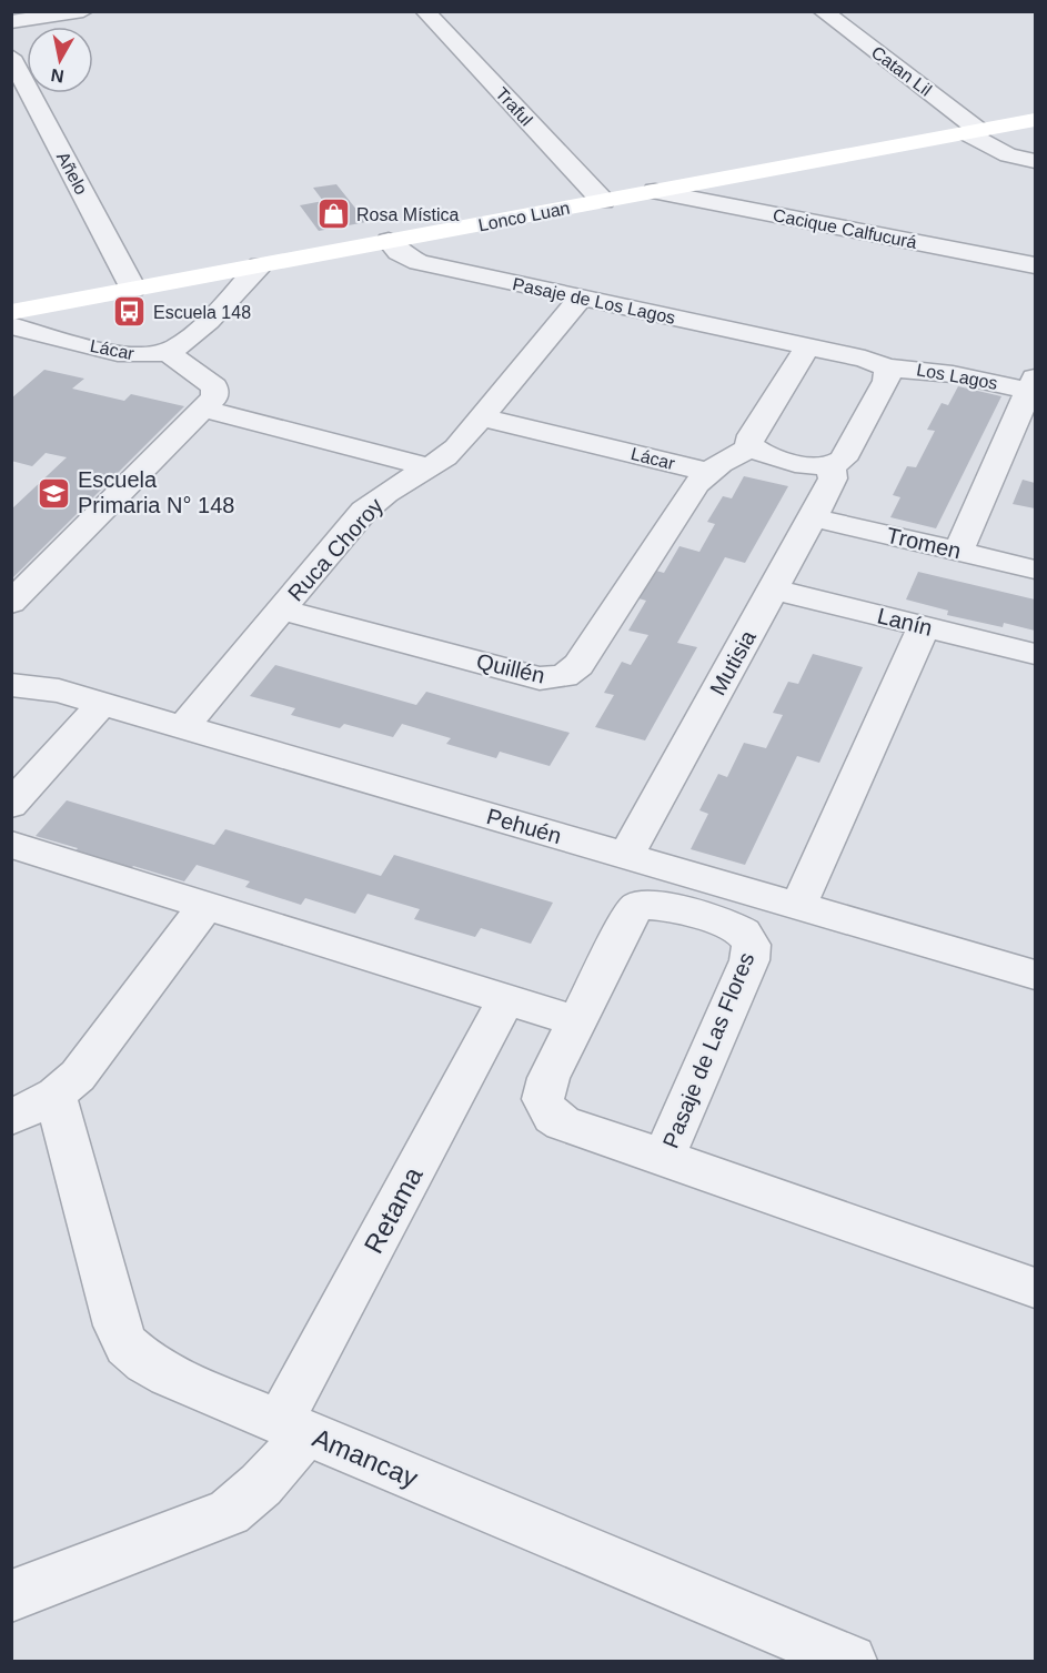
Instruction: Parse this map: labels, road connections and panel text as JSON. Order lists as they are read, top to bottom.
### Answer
{
  "streets": {
    "street": [
      "Catan Lil",
      "Traful",
      "Añelo",
      "Lonco Luan",
      "Cacique Calfucurá",
      "Pasaje de Los Lagos",
      "Lácar",
      "Los Lagos",
      "Tromen",
      "Ruca Choroy",
      "Lanín",
      "Mutisia",
      "Quillén",
      "Pehuén",
      "Pasaje de Las Flores",
      "Retama",
      "Amancay"
    ]
  },
  "crossings": [
    ["Catan Lil", "Lonco Luan"],
    ["Traful", "Lonco Luan"],
    ["Añelo", "Lonco Luan"],
    ["Lonco Luan", "Cacique Calfucurá"],
    ["Lonco Luan", "Pasaje de Los Lagos"],
    ["Lonco Luan", "Lácar"],
    ["Pasaje de Los Lagos", "Los Lagos"],
    ["Pasaje de Los Lagos", "Ruca Choroy"],
    ["Lácar", "Ruca Choroy"],
    ["Lácar", "Quillén"],
    ["Tromen", "Mutisia"],
    ["Ruca Choroy", "Quillén"],
    ["Ruca Choroy", "Pehuén"],
    ["Lanín", "Mutisia"],
    ["Mutisia", "Pehuén"],
    ["Retama", "Amancay"]
  ],
  "places": {
    "shop": ["Rosa Mística"],
    "bus stop": ["Escuela 148"],
    "school or university": ["Escuela Primaria N° 148"]
  },
  "north": "bottom"
}
